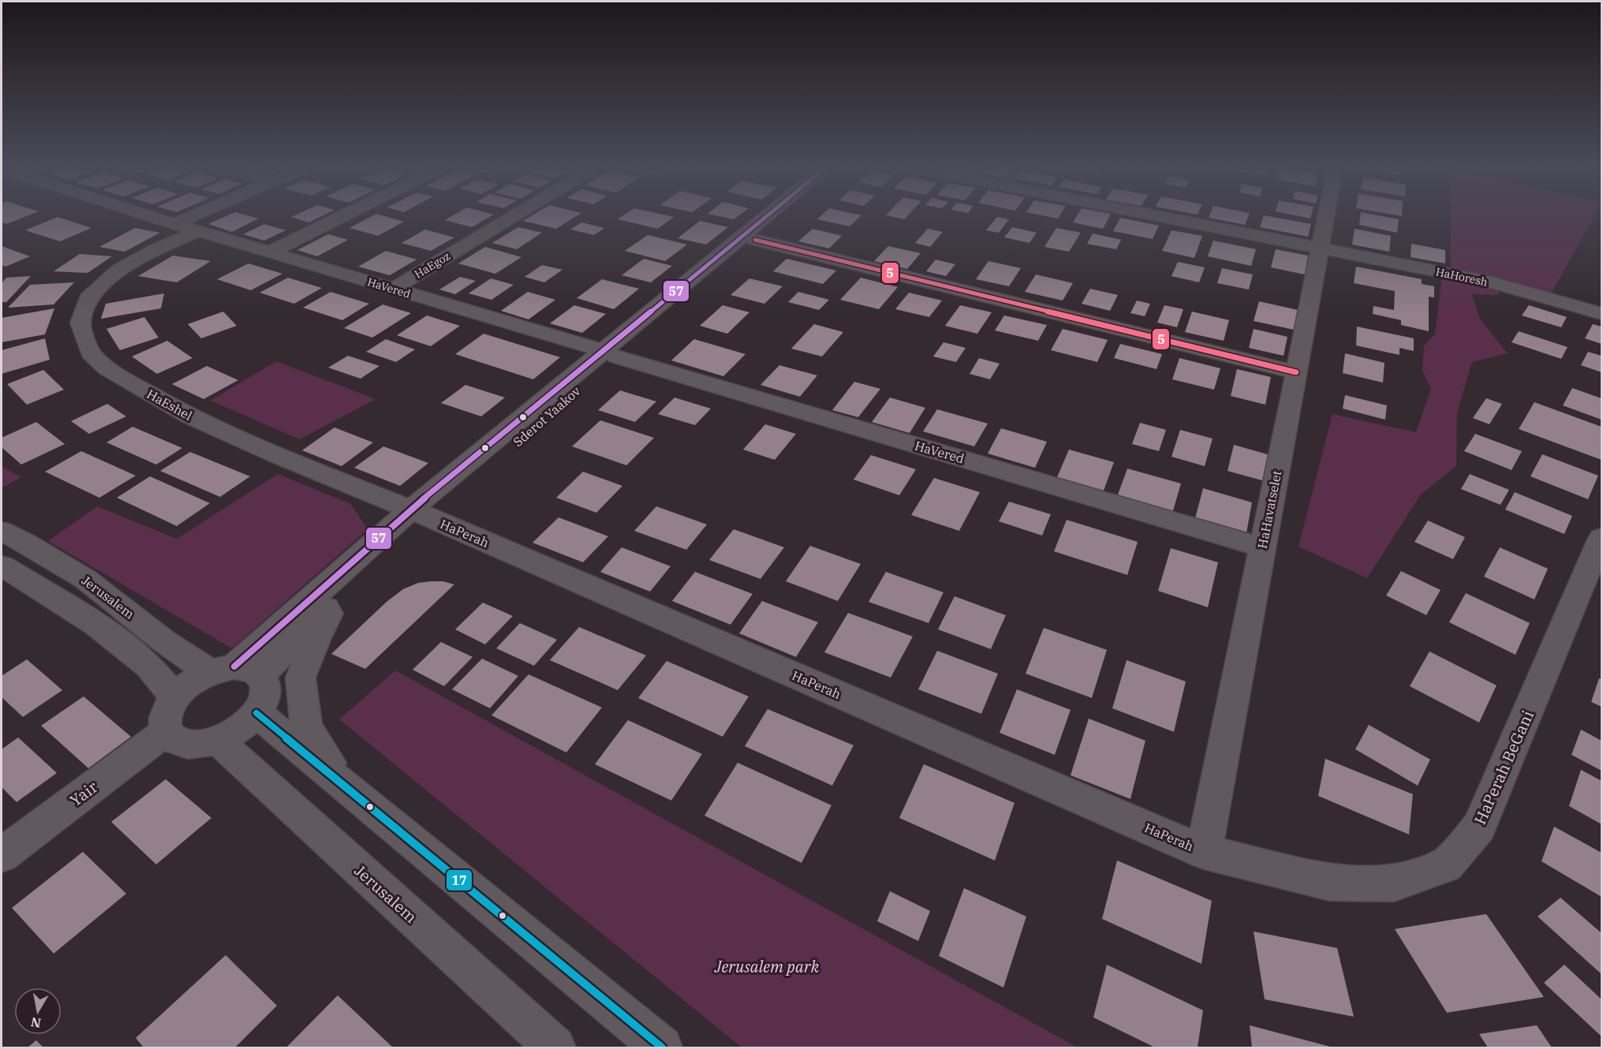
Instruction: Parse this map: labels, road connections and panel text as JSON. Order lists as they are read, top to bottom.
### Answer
{
  "streets": {
    "street": [
      "HaEgoz",
      "HaHoresh",
      "HaVered",
      "HaEshel",
      "Sderot Yaakov",
      "HaHavatselet",
      "HaPerah",
      "Jerusalem",
      "HaPerah BeGani",
      "Yair"
    ]
  },
  "crossings": [
    ["HaEgoz", "HaVered"],
    ["HaHoresh", "HaHavatselet"],
    ["HaVered", "HaEshel"],
    ["HaVered", "Sderot Yaakov"],
    ["HaVered", "HaHavatselet"],
    ["HaEshel", "Sderot Yaakov"],
    ["HaEshel", "HaPerah"],
    ["Sderot Yaakov", "HaPerah"],
    ["Sderot Yaakov", "Jerusalem"],
    ["HaHavatselet", "HaPerah"],
    ["HaHavatselet", "HaPerah BeGani"],
    ["HaPerah", "HaPerah BeGani"]
  ],
  "parks": ["Jerusalem park"],
  "lines": ["transit line 57", "transit line 5", "transit line 17"],
  "north": "bottom"
}
